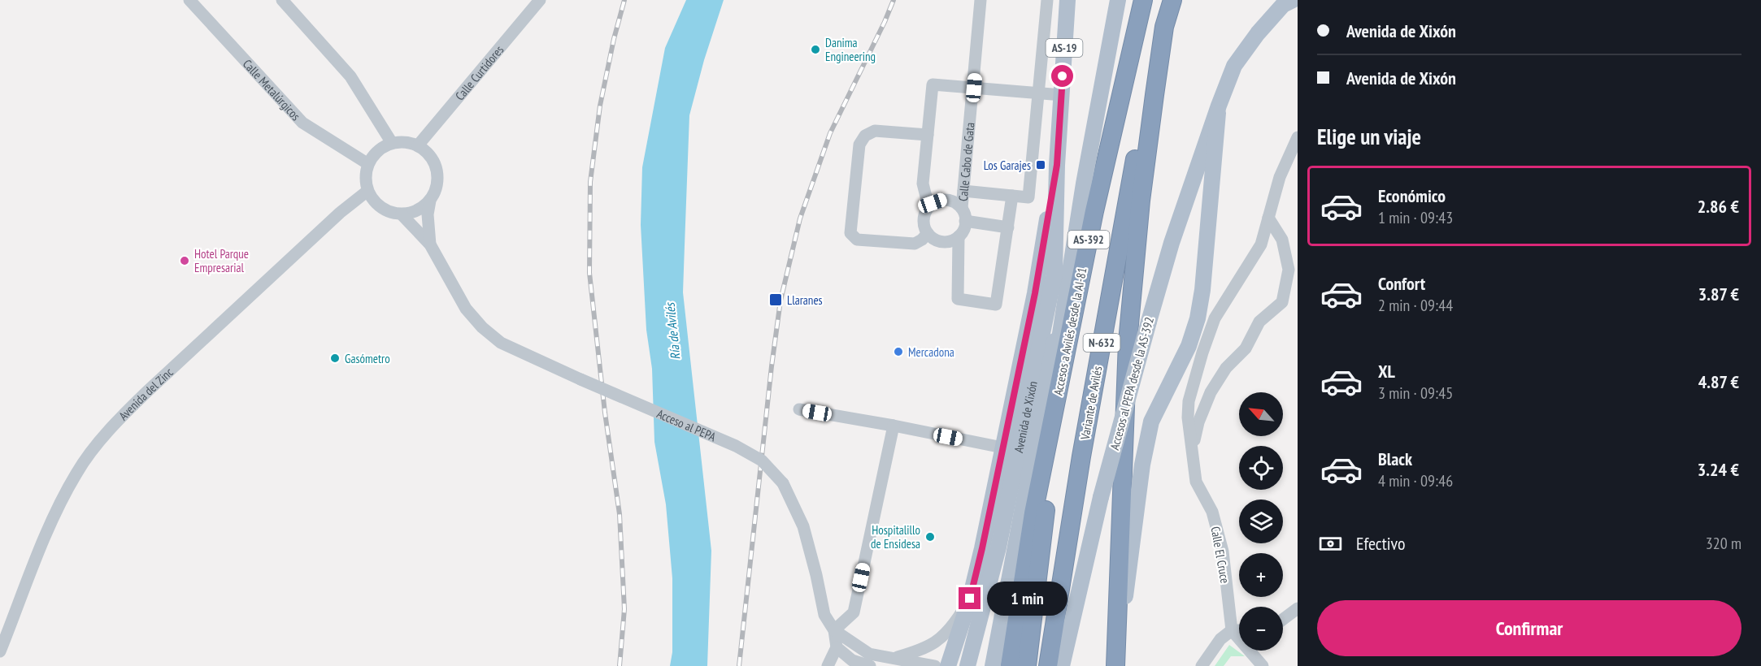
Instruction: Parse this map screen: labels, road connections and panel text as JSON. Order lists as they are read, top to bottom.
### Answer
{
  "streets": {
    "highway": [
      "AS-392",
      "Accesos a Avilés desde la AI-81",
      "N-632",
      "Variante de Avilés"
    ],
    "main road": ["AS-19", "Accesos al PEPA desde la AS-392", "Avenida de Xixón"],
    "street": [
      "Calle Curtidores",
      "Calle Metalúrgicos",
      "Calle Cabo de Gata",
      "Avenida del Zinc",
      "Acceso al PEPA",
      "Calle El Cruce"
    ]
  },
  "crossings": [
    ["Calle Curtidores", "Calle Metalúrgicos"],
    ["Calle Curtidores", "Avenida del Zinc"],
    ["Calle Metalúrgicos", "Avenida del Zinc"],
    ["Accesos al PEPA desde la AS-392", "Variante de Avilés"]
  ],
  "water": ["Ría de Avilés"],
  "places": {
    "other": [
      "Danima Engineering",
      "Hotel Parque Empresarial",
      "Mercadona",
      "Gasómetro",
      "Hospitalillo de Ensidesa"
    ],
    "transit": ["Los Garajes", "Llaranes"]
  },
  "north": "top left",
  "page": {
    "banner": ["Avenida de Xixón", "Avenida de Xixón"],
    "heading": "Elige un viaje",
    "list": [
      {
        "name": "Económico",
        "note": "1 min · 09:43",
        "value": "2.86 €"
      },
      {
        "name": "Confort",
        "note": "2 min · 09:44",
        "value": "3.87 €"
      },
      {
        "name": "XL",
        "note": "3 min · 09:45",
        "value": "4.87 €"
      },
      {
        "name": "Black",
        "note": "4 min · 09:46",
        "value": "3.24 €"
      }
    ],
    "map_buttons": ["+", "−"],
    "pay": ["Efectivo", "320 m"],
    "bubble": "1 min",
    "buttons": "Confirmar"
  }
}
